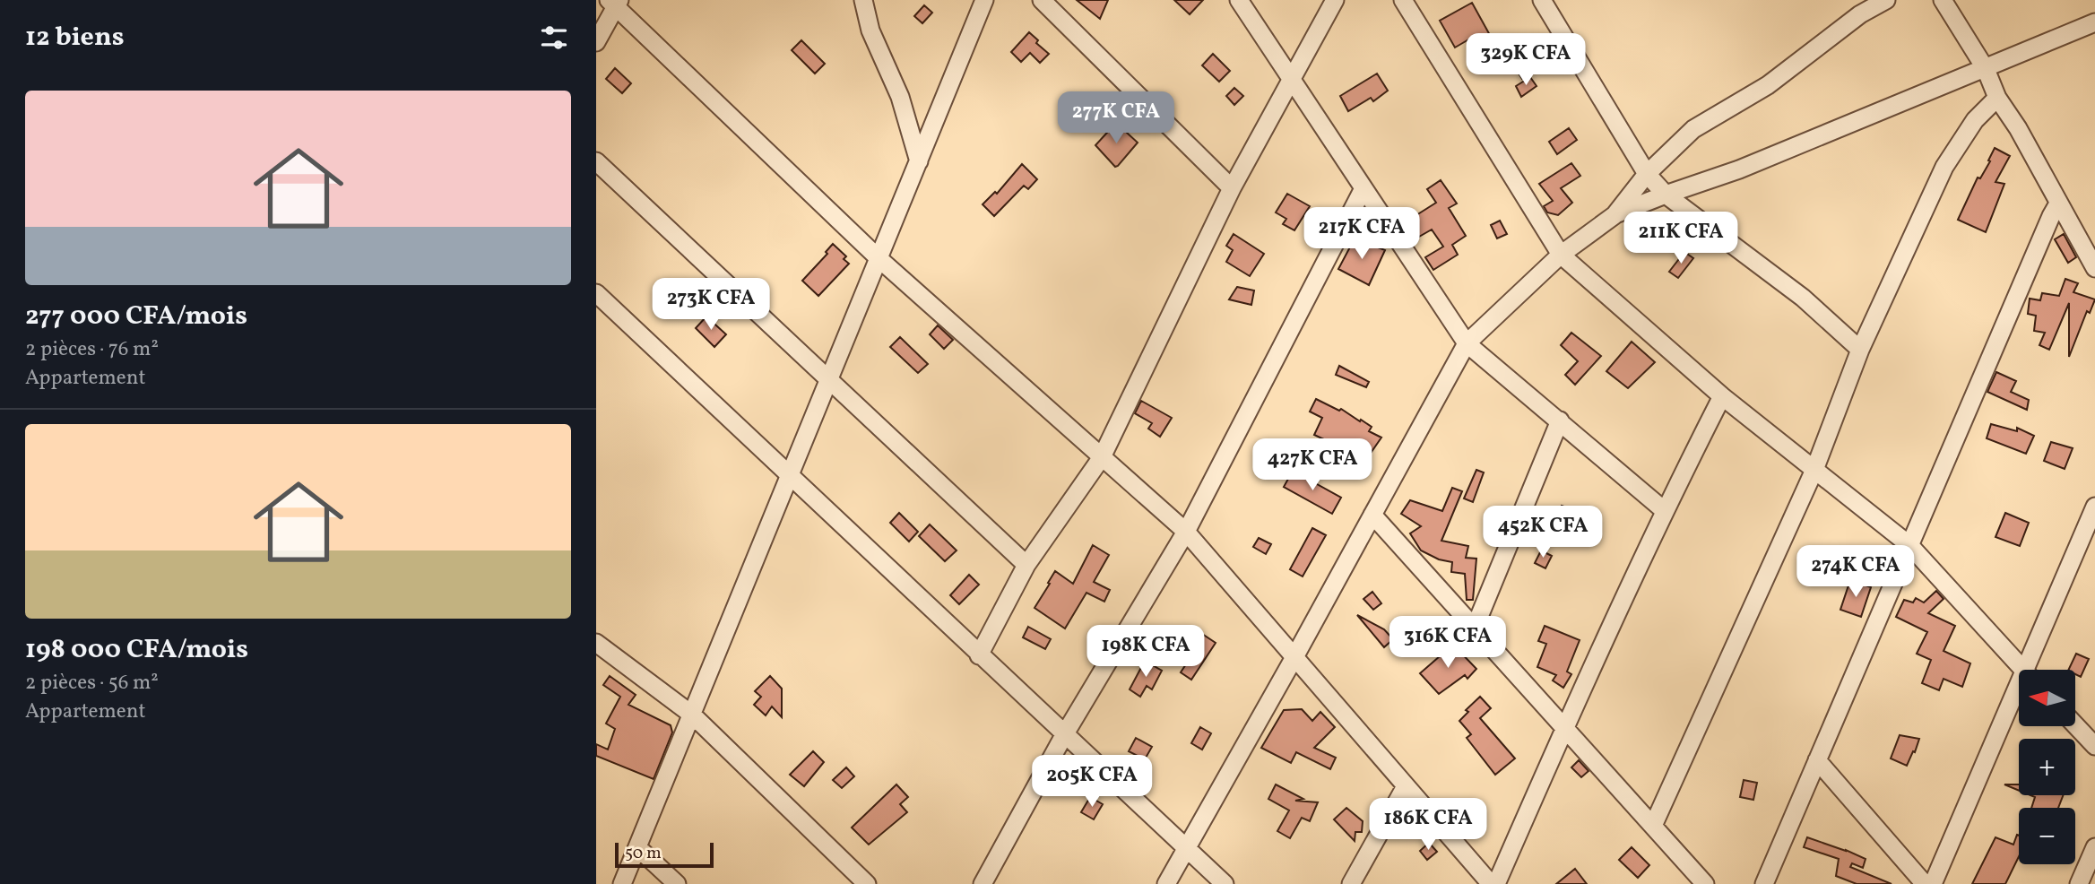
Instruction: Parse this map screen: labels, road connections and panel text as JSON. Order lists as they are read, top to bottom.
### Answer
{
  "scale_bar": "50 m",
  "north": "left",
  "page": {
    "heading": "12 biens",
    "price": [
      "329K CFA",
      "277K CFA",
      "217K CFA",
      "211K CFA",
      "273K CFA",
      "427K CFA",
      "452K CFA",
      "274K CFA",
      "316K CFA",
      "198K CFA",
      "205K CFA",
      "186K CFA"
    ],
    "list": [
      {
        "name": "277 000 CFA/mois",
        "note": "2 pièces · 76 m² · Appartement"
      },
      {
        "name": "198 000 CFA/mois",
        "note": "2 pièces · 56 m² · Appartement"
      }
    ],
    "map_buttons": ["+", "−"],
    "scale": "50 m"
  }
}
